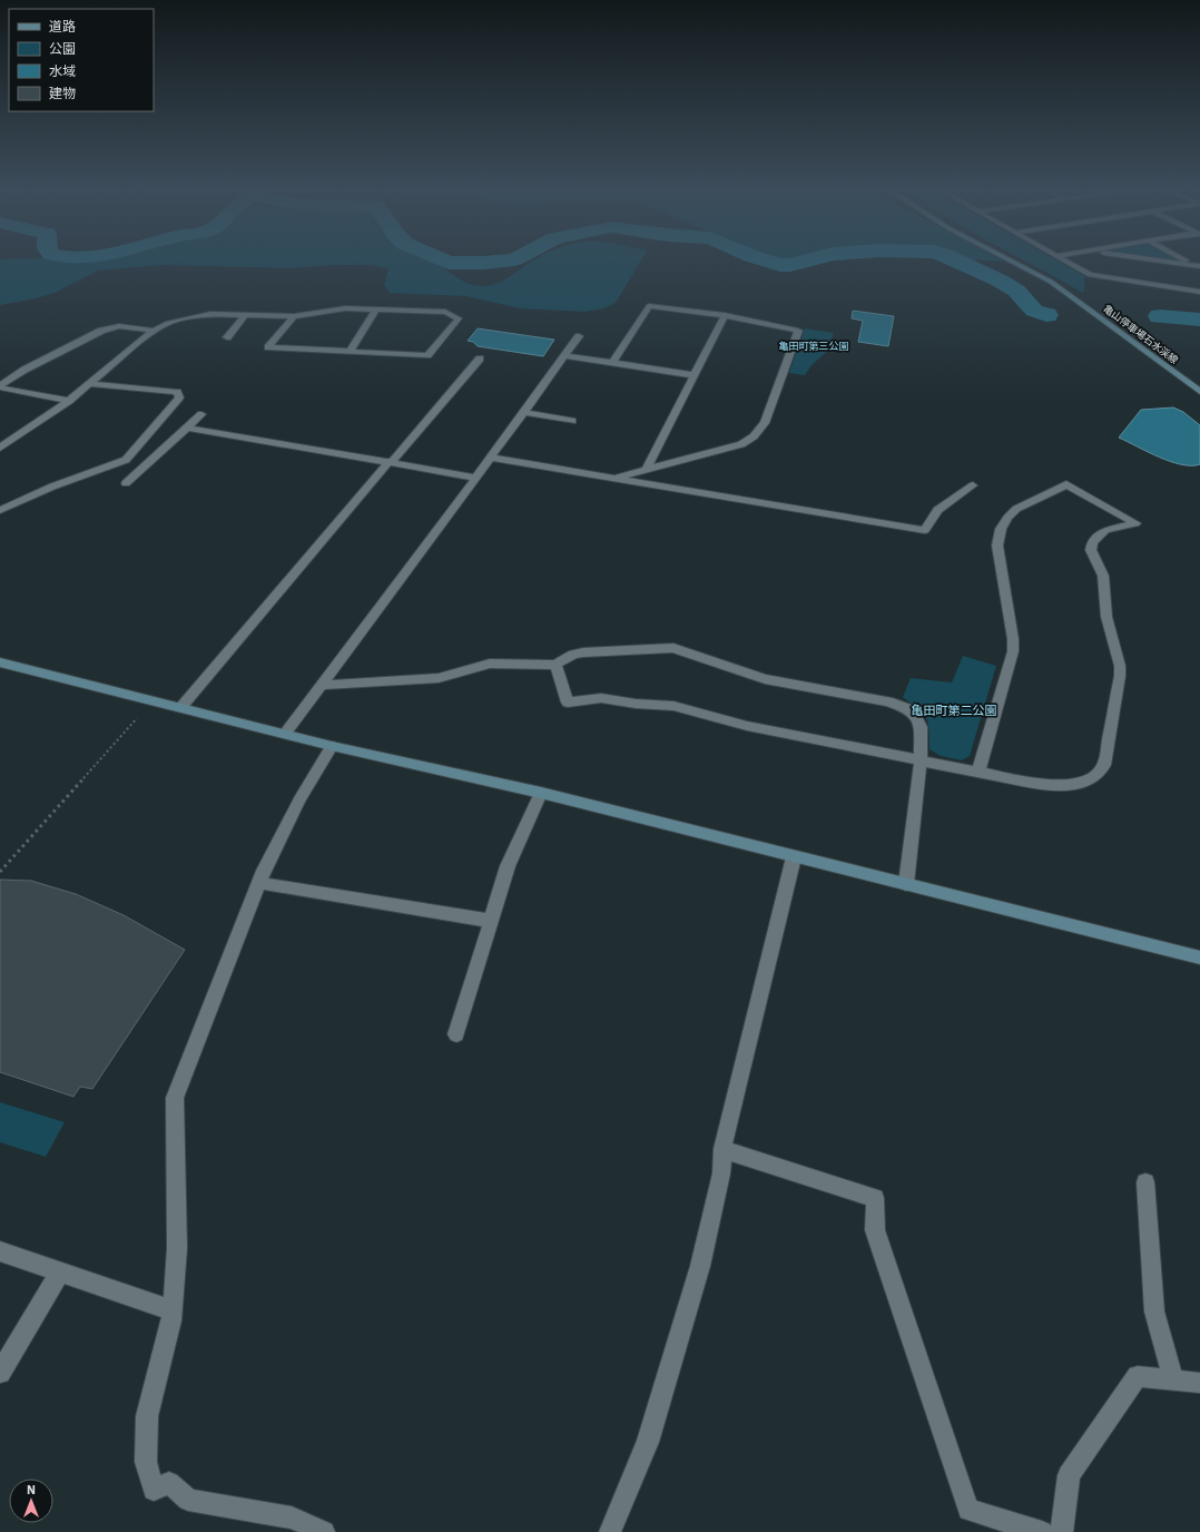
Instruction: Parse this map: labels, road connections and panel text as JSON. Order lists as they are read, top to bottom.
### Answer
{
  "streets": {
    "street": ["亀山停車場石水渓線"]
  },
  "parks": ["亀田町第三公園", "亀田町第二公園"],
  "legend": [
    "道路",
    "公園",
    "水域",
    "建物"
  ],
  "north": "top"
}
